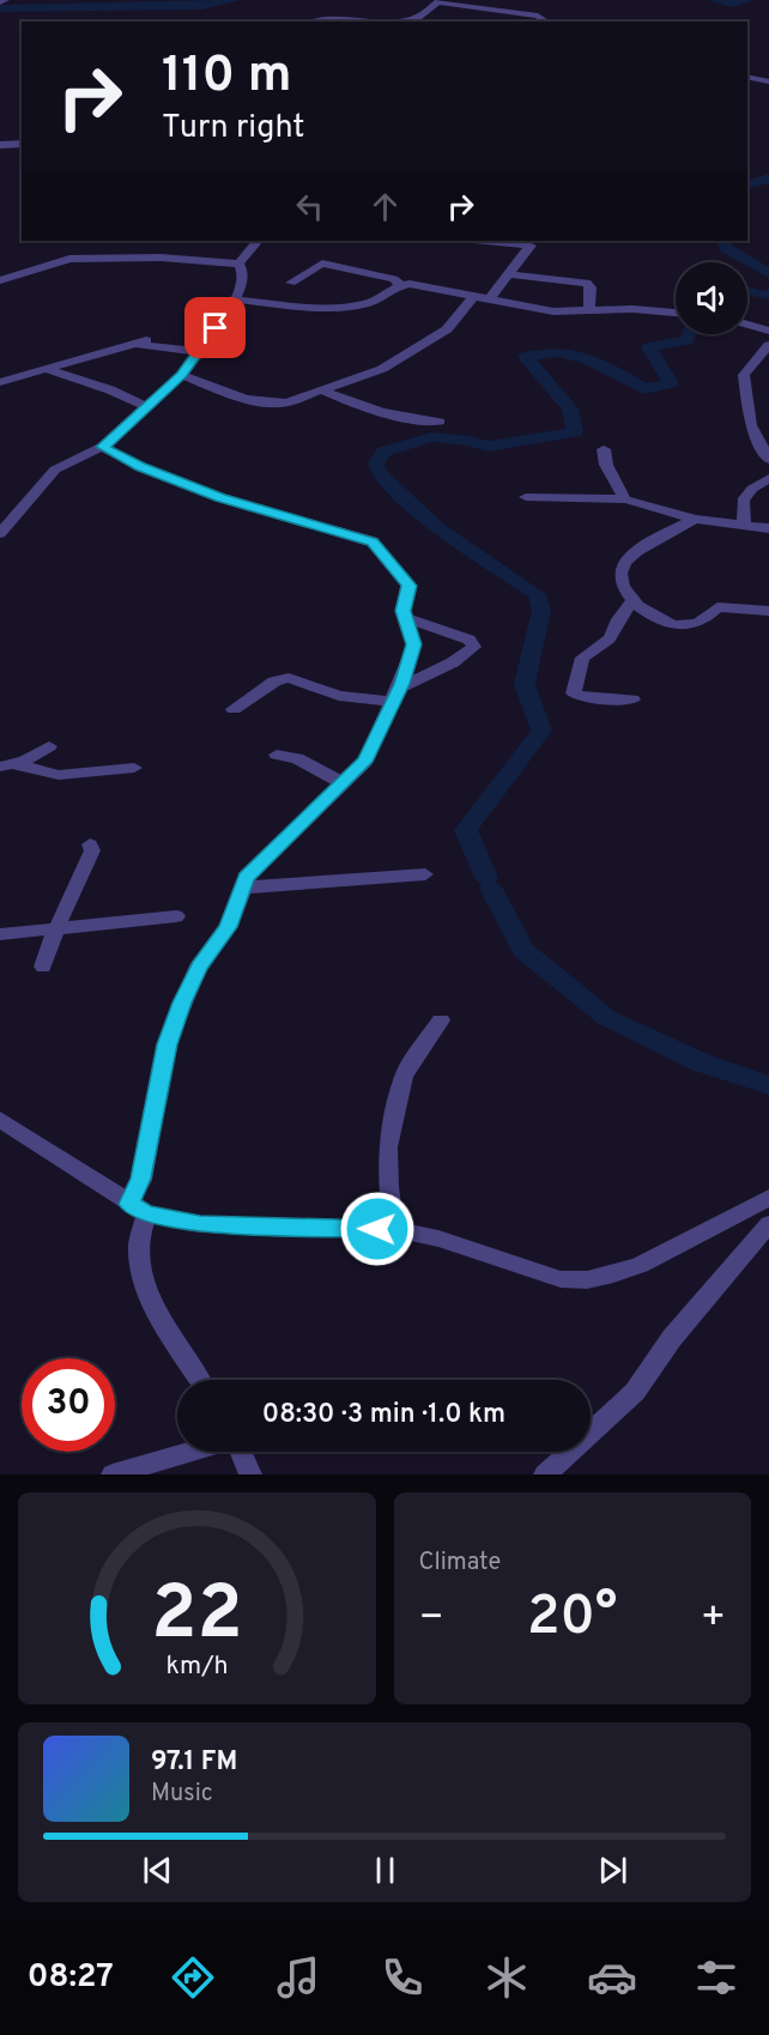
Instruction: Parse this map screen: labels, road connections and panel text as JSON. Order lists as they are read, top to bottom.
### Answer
{
  "page": {
    "turn": ["110 m", "Turn right"],
    "limit": "30",
    "trip": "08:30 · 3 min · 1.0 km",
    "tile": "Climate",
    "heat": ["−", "20°", "+"],
    "song": ["97.1 FM", "Music"],
    "tabs": "08:27",
    "gauge": ["22", "km/h"]
  }
}
